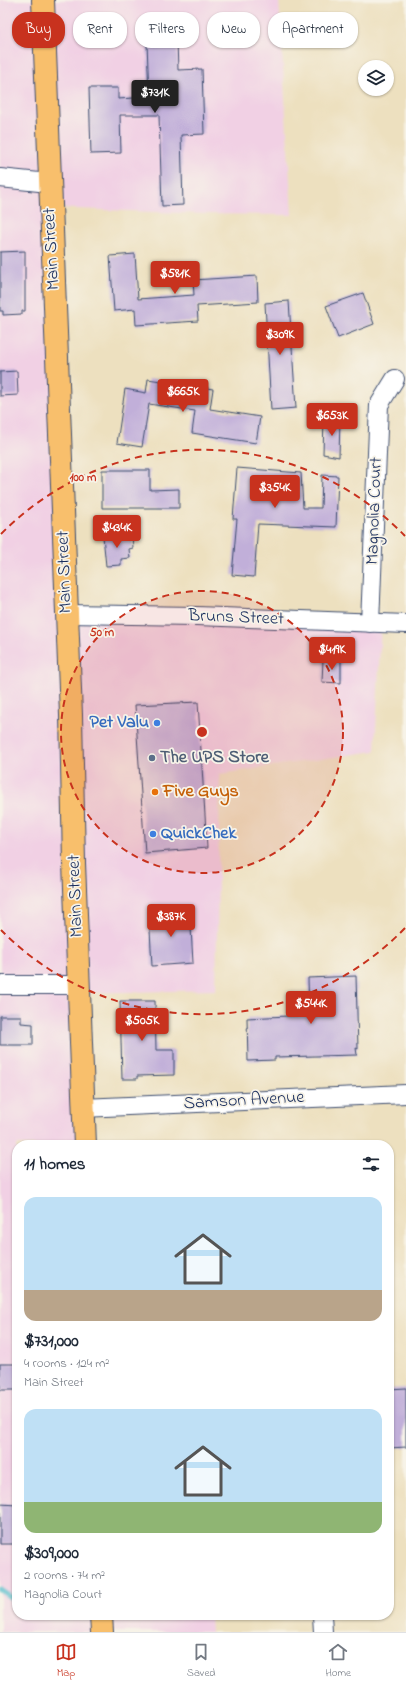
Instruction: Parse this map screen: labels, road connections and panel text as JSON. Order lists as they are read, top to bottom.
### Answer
{
  "streets": {
    "main road": ["Main Street"],
    "street": ["Magnolia Court", "Bruns Street", "Samson Avenue"]
  },
  "crossings": [
    ["Main Street", "Bruns Street"],
    ["Main Street", "Samson Avenue"],
    ["Magnolia Court", "Bruns Street"]
  ],
  "places": [
    "Pet Valu",
    "The UPS Store",
    "Five Guys",
    "QuickChek"
  ],
  "page": {
    "chip": [
      "Buy",
      "Rent",
      "Filters",
      "New",
      "Apartment"
    ],
    "price": [
      "$731K",
      "$581K",
      "$309K",
      "$665K",
      "$653K",
      "$354K",
      "$434K",
      "$419K",
      "$387K",
      "$544K",
      "$505K"
    ],
    "heading": "11 homes",
    "list": [
      {
        "name": "$731,000",
        "note": "4 rooms · 124 m² · Main Street"
      },
      {
        "name": "$309,000",
        "note": "2 rooms · 74 m² · Magnolia Court"
      }
    ],
    "tabs": ["Map", "Saved", "Home"]
  },
  "rings": ["100 m", "50 m"]
}
